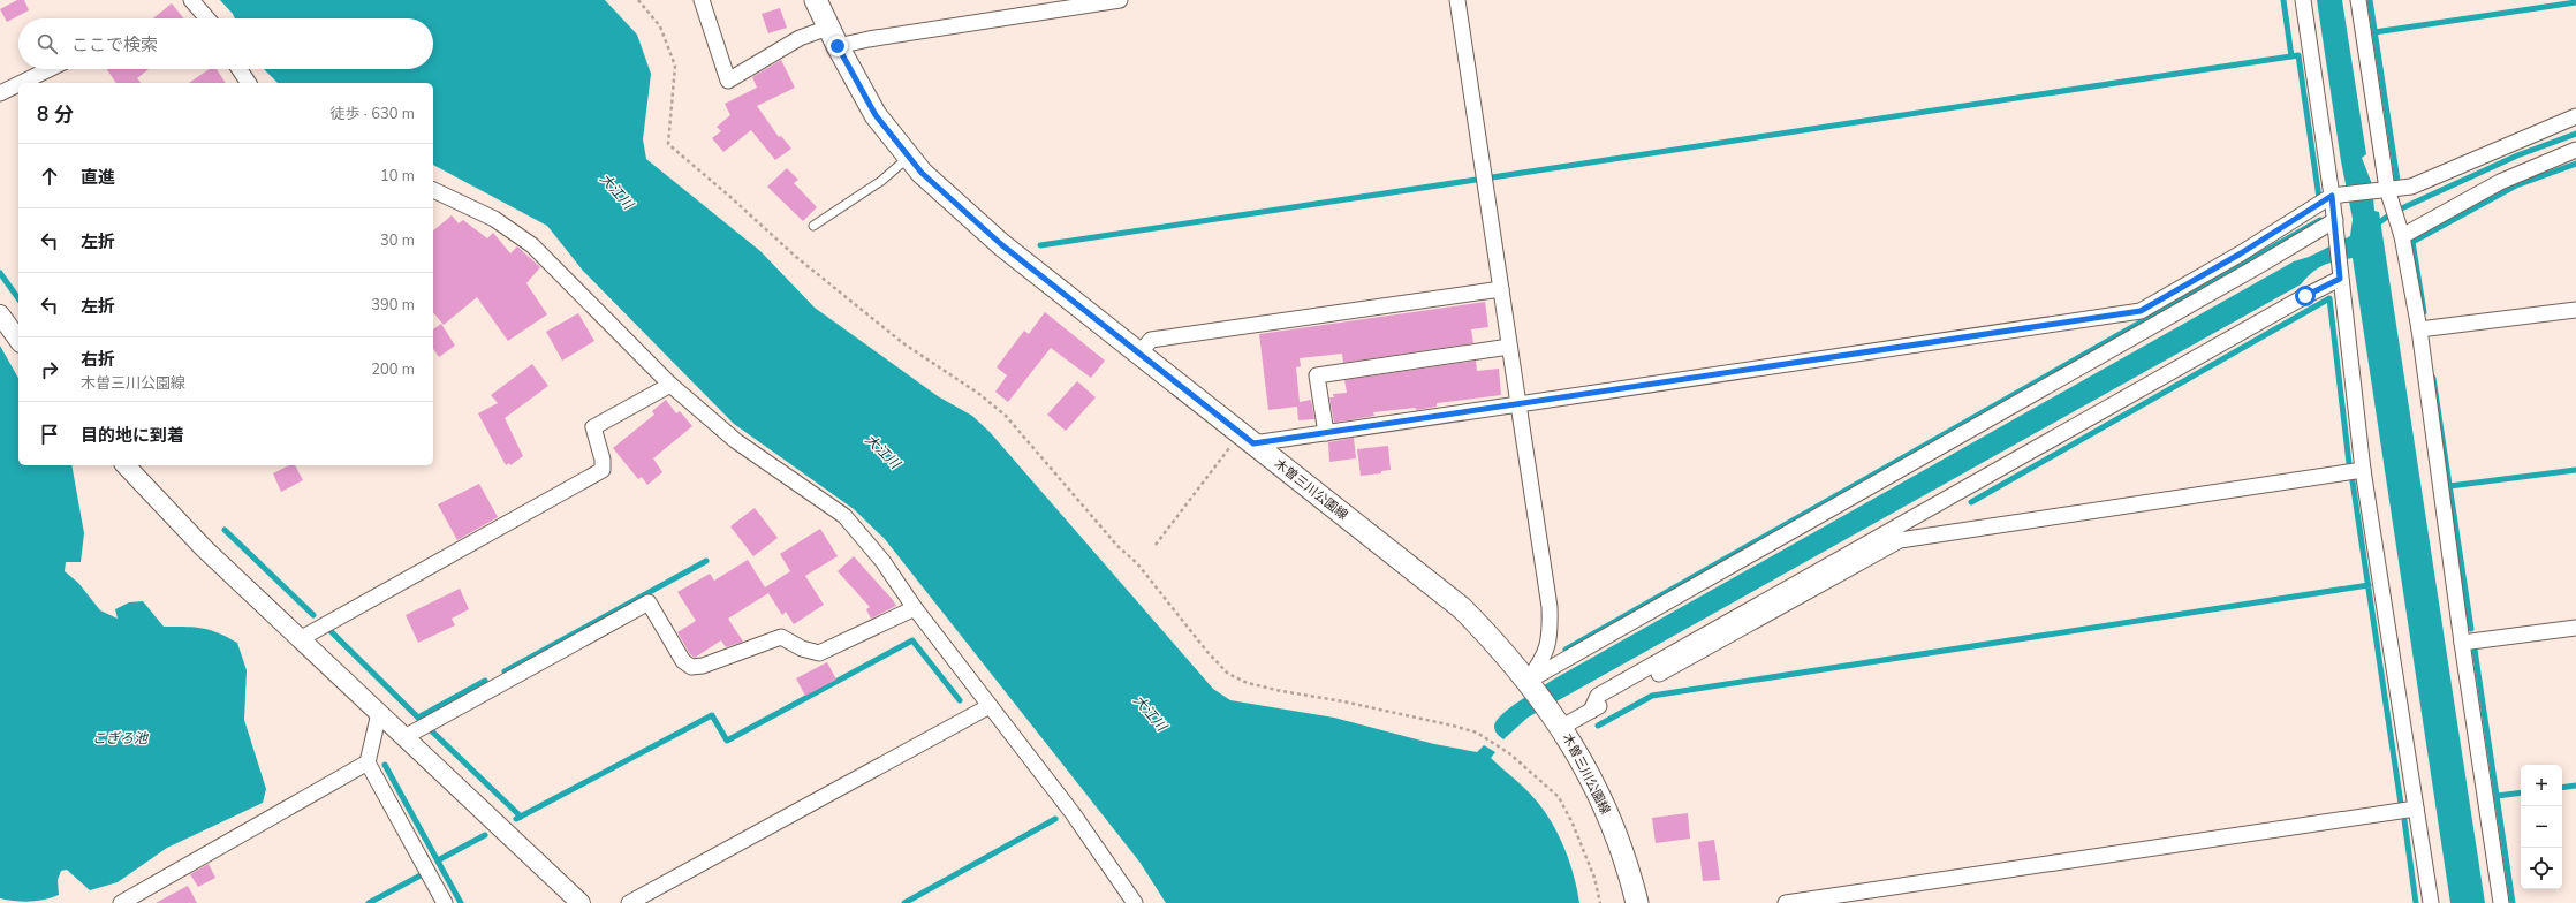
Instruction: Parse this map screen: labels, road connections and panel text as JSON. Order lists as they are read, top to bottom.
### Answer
{
  "streets": {
    "main road": ["木曽三川公園線"]
  },
  "water": ["大江川", "こぎろ池"],
  "page": {
    "search": "ここで検索",
    "heading": ["8 分", "徒歩 · 630 m"],
    "list": [
      ["直進", "10 m"],
      ["左折", "30 m"],
      ["左折", "390 m"],
      ["右折", "木曽三川公園線", "200 m"],
      "目的地に到着"
    ],
    "map_buttons": ["+", "−"]
  }
}
